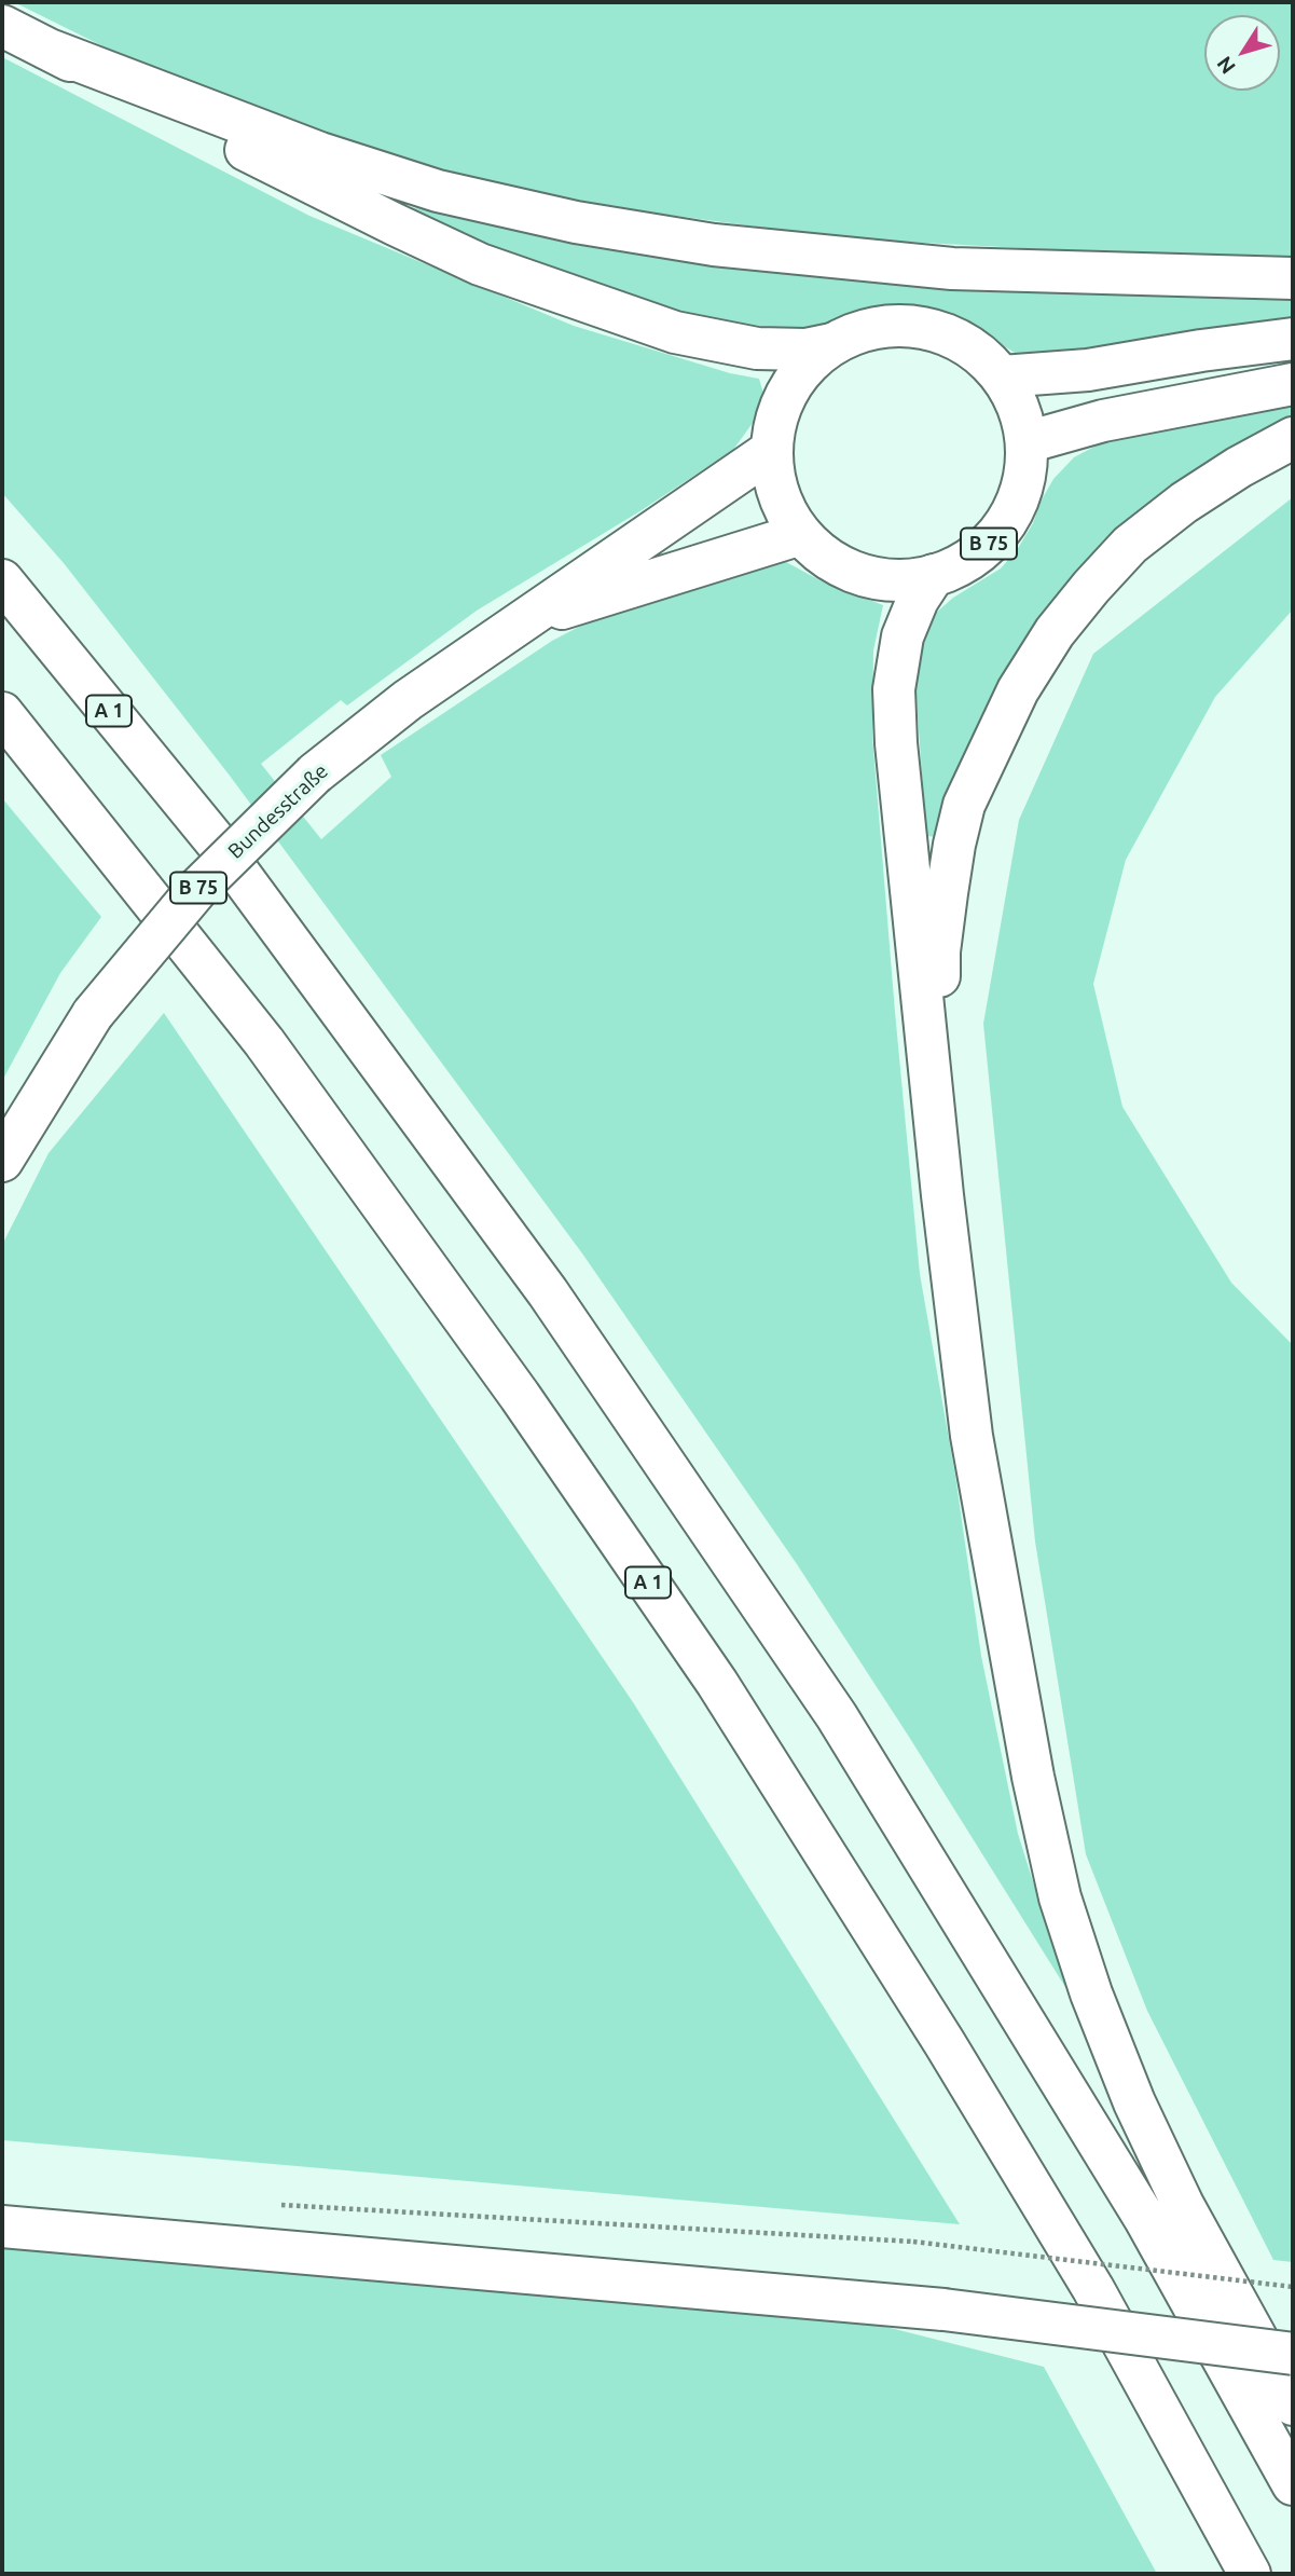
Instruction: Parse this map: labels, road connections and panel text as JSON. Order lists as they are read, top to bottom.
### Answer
{
  "streets": {
    "main road": ["B 75", "A 1", "Bundesstraße"]
  },
  "crossings": [
    ["B 75", "Bundesstraße"]
  ],
  "north": "bottom left"
}
